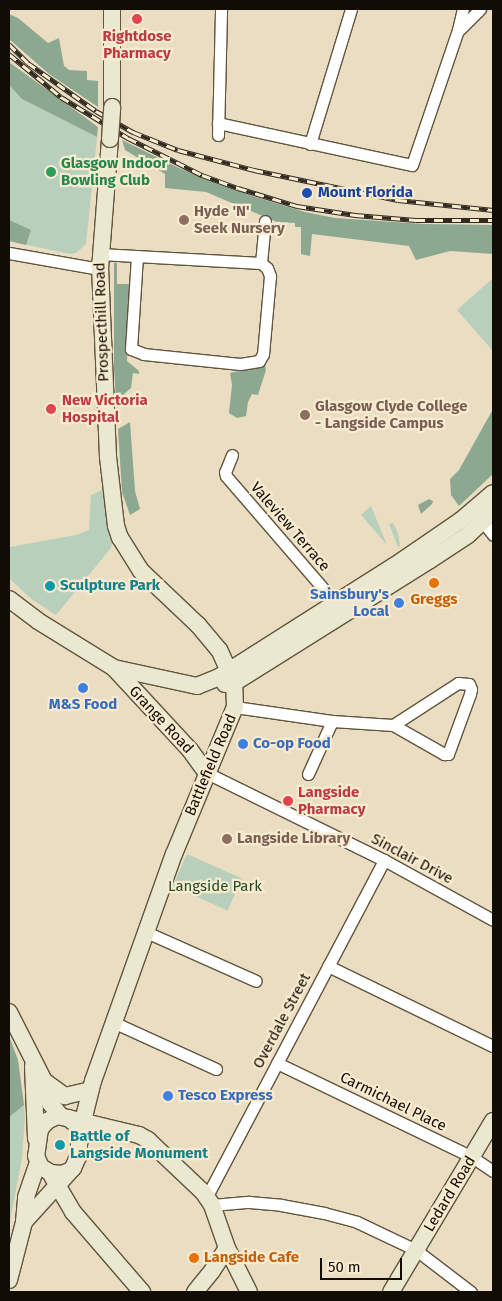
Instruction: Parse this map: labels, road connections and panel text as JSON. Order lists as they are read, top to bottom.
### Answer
{
  "streets": {
    "main road": [
      "Prospecthill Road",
      "Grange Road",
      "Battlefield Road",
      "Ledard Road"
    ],
    "street": [
      "Valeview Terrace",
      "Sinclair Drive",
      "Overdale Street",
      "Carmichael Place"
    ]
  },
  "crossings": [
    ["Prospecthill Road", "Grange Road"],
    ["Prospecthill Road", "Battlefield Road"],
    ["Grange Road", "Battlefield Road"],
    ["Grange Road", "Sinclair Drive"],
    ["Battlefield Road", "Sinclair Drive"],
    ["Sinclair Drive", "Overdale Street"],
    ["Overdale Street", "Carmichael Place"],
    ["Carmichael Place", "Ledard Road"]
  ],
  "parks": ["Langside Park"],
  "places": [
    "Rightdose Pharmacy",
    "Glasgow Indoor Bowling Club",
    "Mount Florida",
    "Hyde 'N' Seek Nursery",
    "New Victoria Hospital",
    "Glasgow Clyde College - Langside Campus",
    "Greggs",
    "Sculpture Park",
    "Sainsbury's Local",
    "M&S Food",
    "Co-op Food",
    "Langside Pharmacy",
    "Langside Library",
    "Tesco Express",
    "Battle of Langside Monument",
    "Langside Cafe"
  ],
  "scale_bar": "50 m"
}
